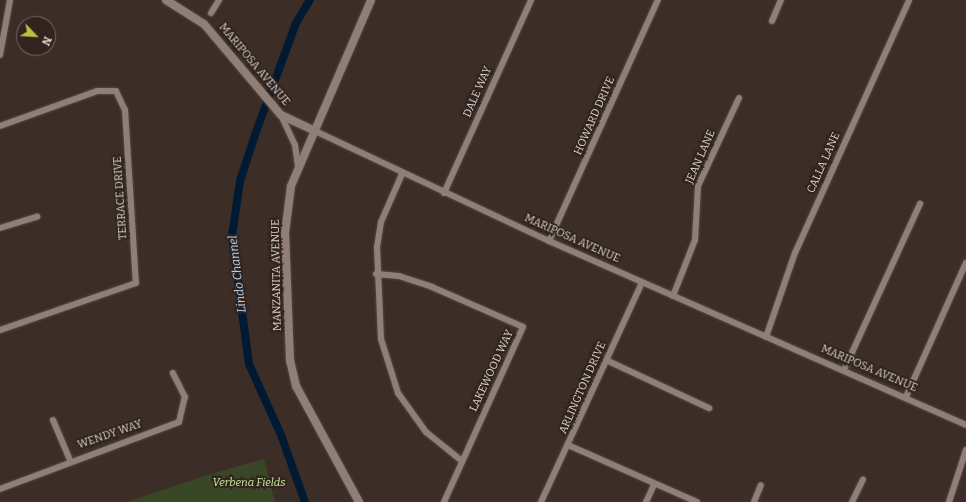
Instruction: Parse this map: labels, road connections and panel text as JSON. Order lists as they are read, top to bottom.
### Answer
{
  "streets": {
    "street": [
      "MARIPOSA AVENUE",
      "DALE WAY",
      "HOWARD DRIVE",
      "JEAN LANE",
      "CALLA LANE",
      "TERRACE DRIVE",
      "MANZANITA AVENUE",
      "LAKEWOOD WAY",
      "ARLINGTON DRIVE",
      "WENDY WAY"
    ]
  },
  "crossings": [
    ["MARIPOSA AVENUE", "DALE WAY"],
    ["MARIPOSA AVENUE", "HOWARD DRIVE"],
    ["MARIPOSA AVENUE", "JEAN LANE"],
    ["MARIPOSA AVENUE", "CALLA LANE"],
    ["MARIPOSA AVENUE", "MANZANITA AVENUE"],
    ["MARIPOSA AVENUE", "ARLINGTON DRIVE"]
  ],
  "water": ["Lindo Channel"],
  "parks": ["Verbena Fields"],
  "north": "bottom right"
}
